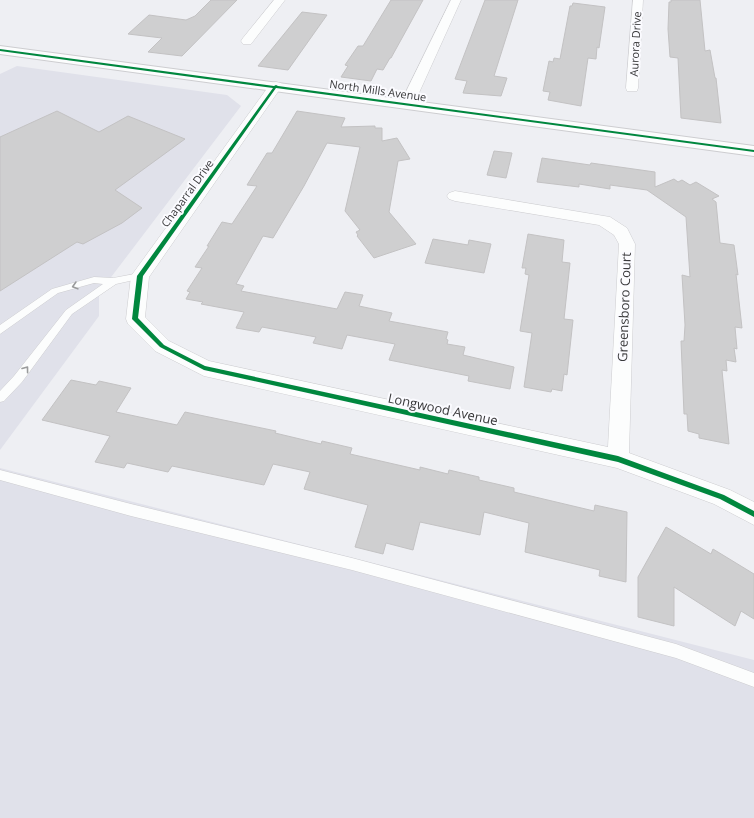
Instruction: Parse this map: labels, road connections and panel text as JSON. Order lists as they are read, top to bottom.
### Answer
{
  "streets": {
    "main road": ["North Mills Avenue"],
    "street": [
      "Aurora Drive",
      "Chaparral Drive",
      "Greensboro Court",
      "Longwood Avenue"
    ]
  },
  "crossings": [
    ["North Mills Avenue", "Chaparral Drive"],
    ["Chaparral Drive", "Longwood Avenue"],
    ["Greensboro Court", "Longwood Avenue"]
  ]
}
